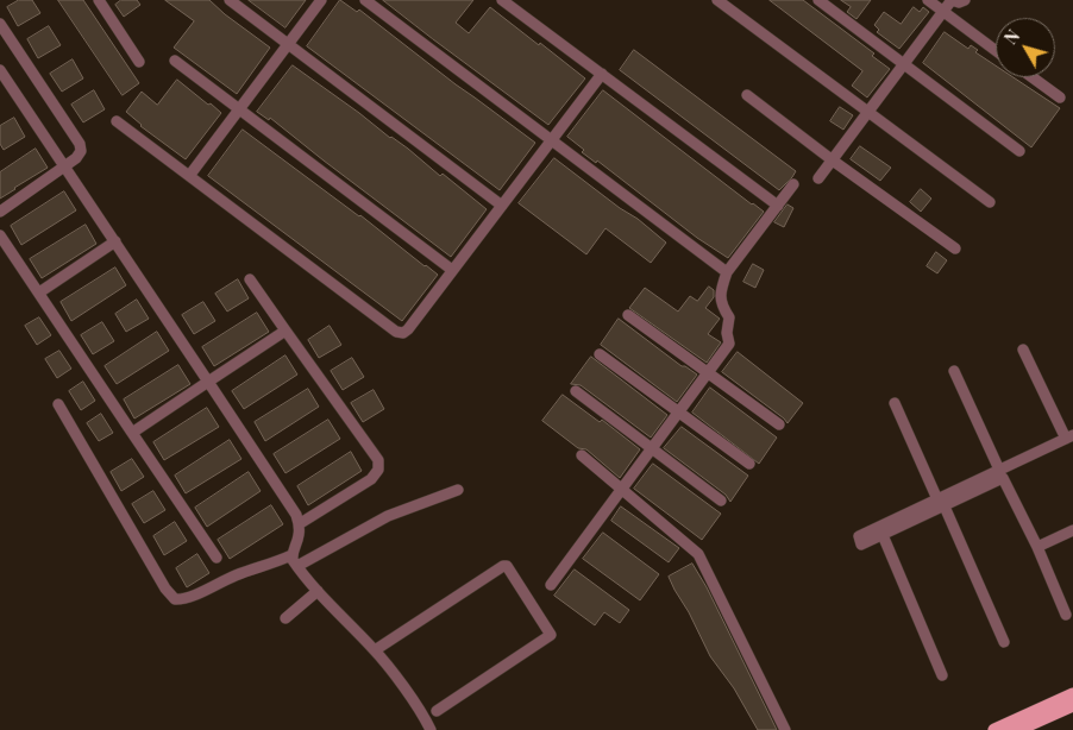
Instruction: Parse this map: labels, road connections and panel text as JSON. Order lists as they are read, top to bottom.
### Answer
{
  "north": "top left"
}
